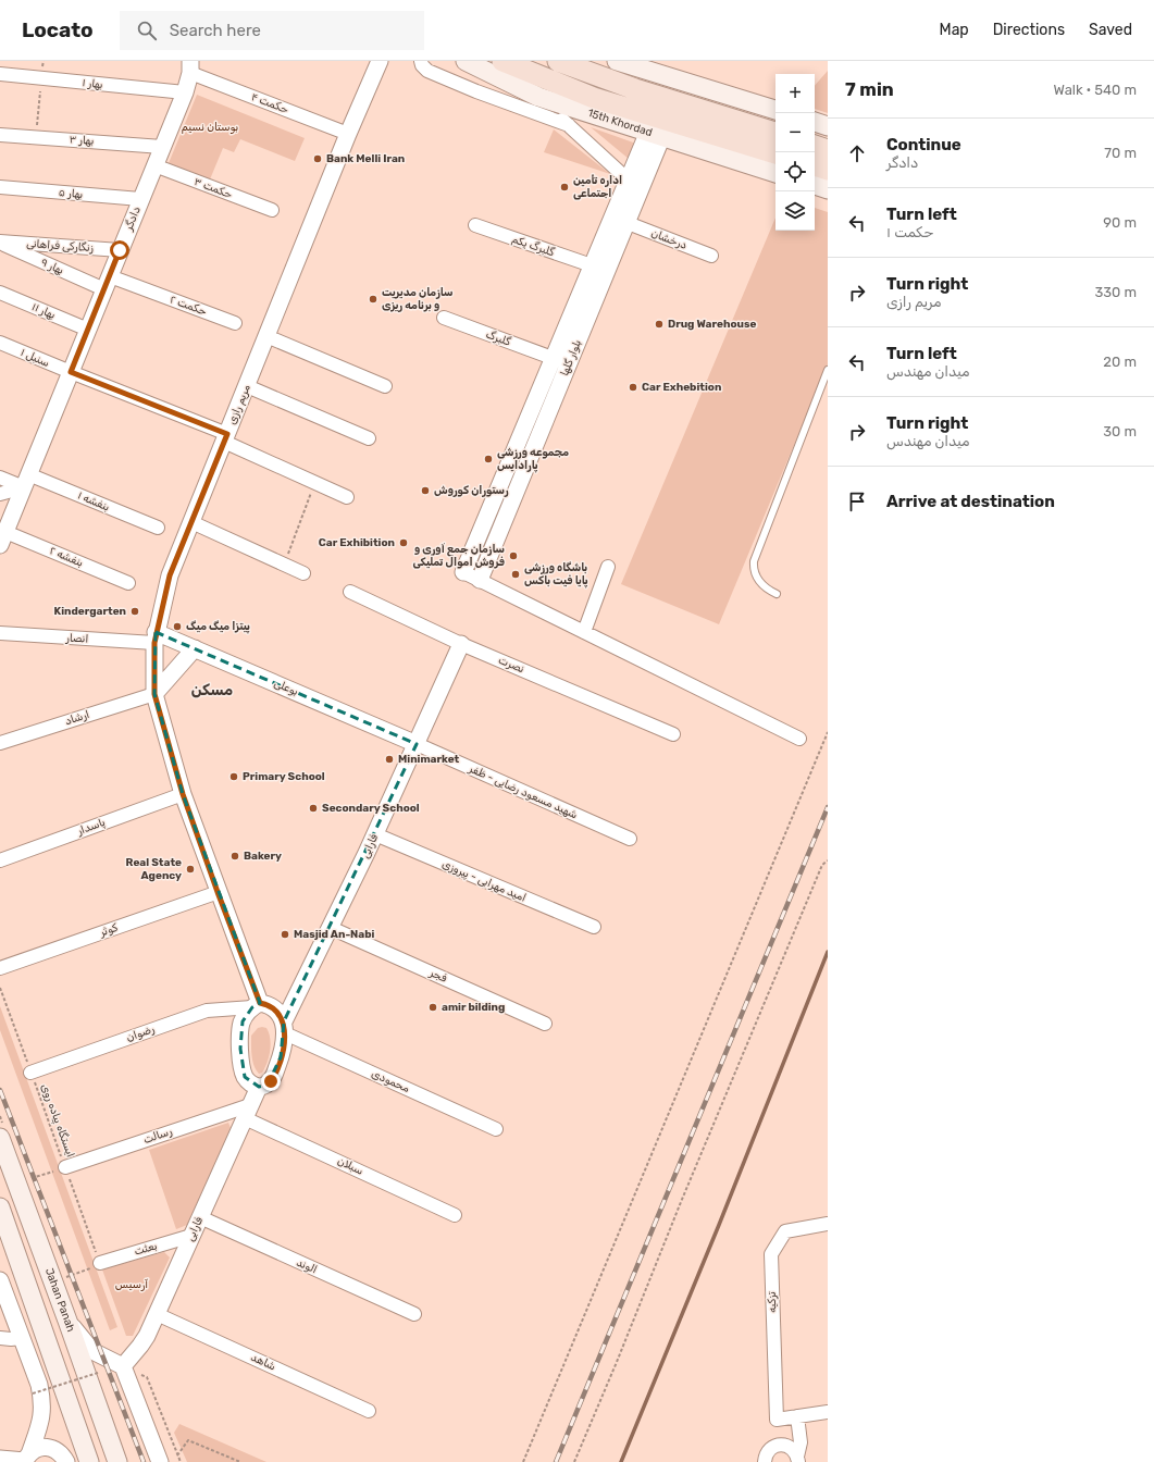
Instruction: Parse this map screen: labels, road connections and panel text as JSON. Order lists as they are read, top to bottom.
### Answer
{
  "streets": {
    "main road": ["15th Khordad", "Jahan Panah"],
    "street": [
      "بهار ۱",
      "حکمت ۴",
      "بهار ۳",
      "حکمت ۳",
      "بهار ۵",
      "دادگر",
      "درخشان",
      "زنگارکی فراهانی",
      "گلبرگ یکم",
      "بهار ۹",
      "حکمت ۲",
      "بهار ۱۱",
      "گلبرگ",
      "سنبل ۱",
      "بلوار گلها",
      "مریم رازی",
      "بنفشه ۱",
      "بنفشه ۲",
      "انصار",
      "نصرت",
      "بوعلی",
      "ارشاد",
      "شهید مسعود رضایی - ظفر",
      "پاسدار",
      "فارابی",
      "امید مهرابی - پیروزی",
      "کوثر",
      "فجر",
      "رضوان",
      "محمودی",
      "رسالت",
      "سبلان",
      "بعثت",
      "الوند",
      "تزکیه",
      "شاهد"
    ],
    "path": ["ایستگاه پیاده روی"]
  },
  "crossings": [
    ["بهار ۱", "دادگر"],
    ["حکمت ۴", "دادگر"],
    ["حکمت ۴", "مریم رازی"],
    ["15th Khordad", "بلوار گلها"],
    ["بهار ۳", "دادگر"],
    ["حکمت ۳", "دادگر"],
    ["بهار ۵", "دادگر"],
    ["دادگر", "زنگارکی فراهانی"],
    ["دادگر", "بهار ۹"],
    ["دادگر", "حکمت ۲"],
    ["دادگر", "بهار ۱۱"],
    ["دادگر", "سنبل ۱"],
    ["دادگر", "بنفشه ۱"],
    ["دادگر", "بنفشه ۲"],
    ["درخشان", "بلوار گلها"],
    ["زنگارکی فراهانی", "بهار ۹"],
    ["گلبرگ یکم", "بلوار گلها"],
    ["بهار ۹", "حکمت ۲"],
    ["گلبرگ", "بلوار گلها"],
    ["سنبل ۱", "مریم رازی"],
    ["مریم رازی", "انصار"],
    ["مریم رازی", "بوعلی"],
    ["مریم رازی", "ارشاد"],
    ["مریم رازی", "پاسدار"],
    ["مریم رازی", "کوثر"],
    ["مریم رازی", "رضوان"],
    ["انصار", "بوعلی"],
    ["نصرت", "فارابی"],
    ["بوعلی", "شهید مسعود رضایی - ظفر"],
    ["بوعلی", "فارابی"],
    ["شهید مسعود رضایی - ظفر", "فارابی"],
    ["فارابی", "امید مهرابی - پیروزی"],
    ["فارابی", "فجر"],
    ["فارابی", "محمودی"],
    ["فارابی", "رسالت"],
    ["فارابی", "سبلان"],
    ["فارابی", "بعثت"],
    ["فارابی", "الوند"],
    ["فارابی", "شاهد"],
    ["رضوان", "ایستگاه پیاده روی"],
    ["ایستگاه پیاده روی", "رسالت"],
    ["ایستگاه پیاده روی", "بعثت"],
    ["رسالت", "سبلان"]
  ],
  "districts": ["مسکن"],
  "parks": ["بوستان نسیم", "آرسیس"],
  "places": [
    "Bank Melli Iran",
    "اداره تأمین اجتماعی",
    "سازمان مدیریت و برنامه ریزی",
    "Drug Warehouse",
    "Car Exhebition",
    "مجموعه ورزشی پارادایس",
    "رستوران کوروش",
    "Car Exhibition",
    "سازمان جمع آوری و فروش اموال تملیکی",
    "باشگاه ورزشی پایا فیت باکس",
    "Kindergarten",
    "پیتزا میگ میگ",
    "Minimarket",
    "Primary School",
    "Secondary School",
    "Bakery",
    "Real State Agency",
    "Masjid An-Nabi",
    "amir bilding"
  ],
  "page": {
    "header": "Locato",
    "search": "Search here",
    "nav": ["Map", "Directions", "Saved"],
    "heading": ["7 min", "Walk · 540 m"],
    "map_buttons": ["+", "−"],
    "list": [
      ["Continue", "دادگر", "70 m"],
      ["Turn left", "حکمت ۱", "90 m"],
      ["Turn right", "مریم رازی", "330 m"],
      ["Turn left", "میدان مهندس", "20 m"],
      ["Turn right", "میدان مهندس", "30 m"],
      "Arrive at destination"
    ]
  }
}
